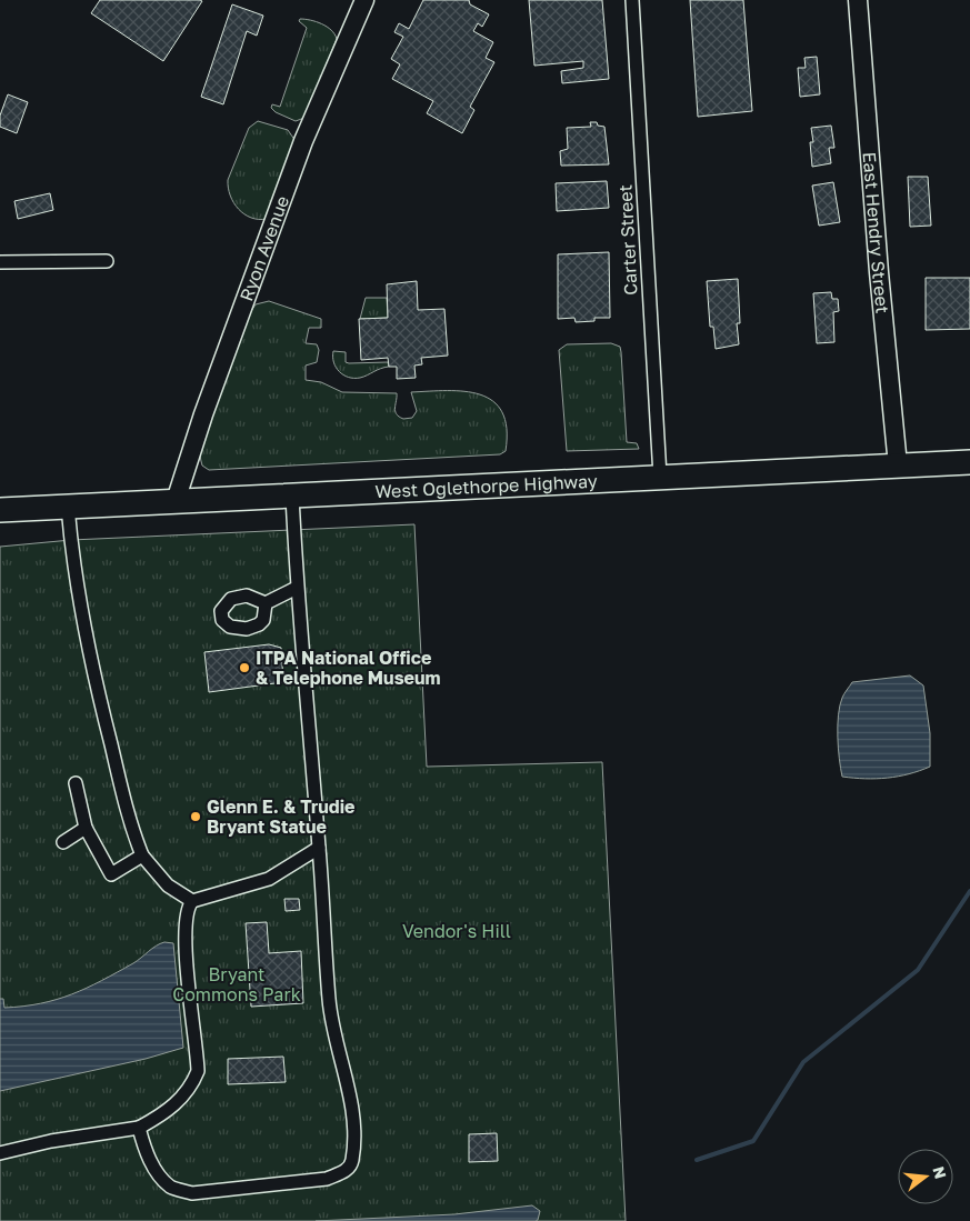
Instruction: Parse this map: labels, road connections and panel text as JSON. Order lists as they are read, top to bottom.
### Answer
{
  "streets": {
    "highway": ["West Oglethorpe Highway"],
    "street": ["East Hendry Street", "Carter Street", "Ryon Avenue"]
  },
  "crossings": [
    ["East Hendry Street", "West Oglethorpe Highway"],
    ["Carter Street", "West Oglethorpe Highway"],
    ["Ryon Avenue", "West Oglethorpe Highway"]
  ],
  "parks": ["Vendor's Hill", "Bryant Commons Park"],
  "places": ["ITPA National Office & Telephone Museum", "Glenn E. & Trudie Bryant Statue"],
  "north": "right"
}
